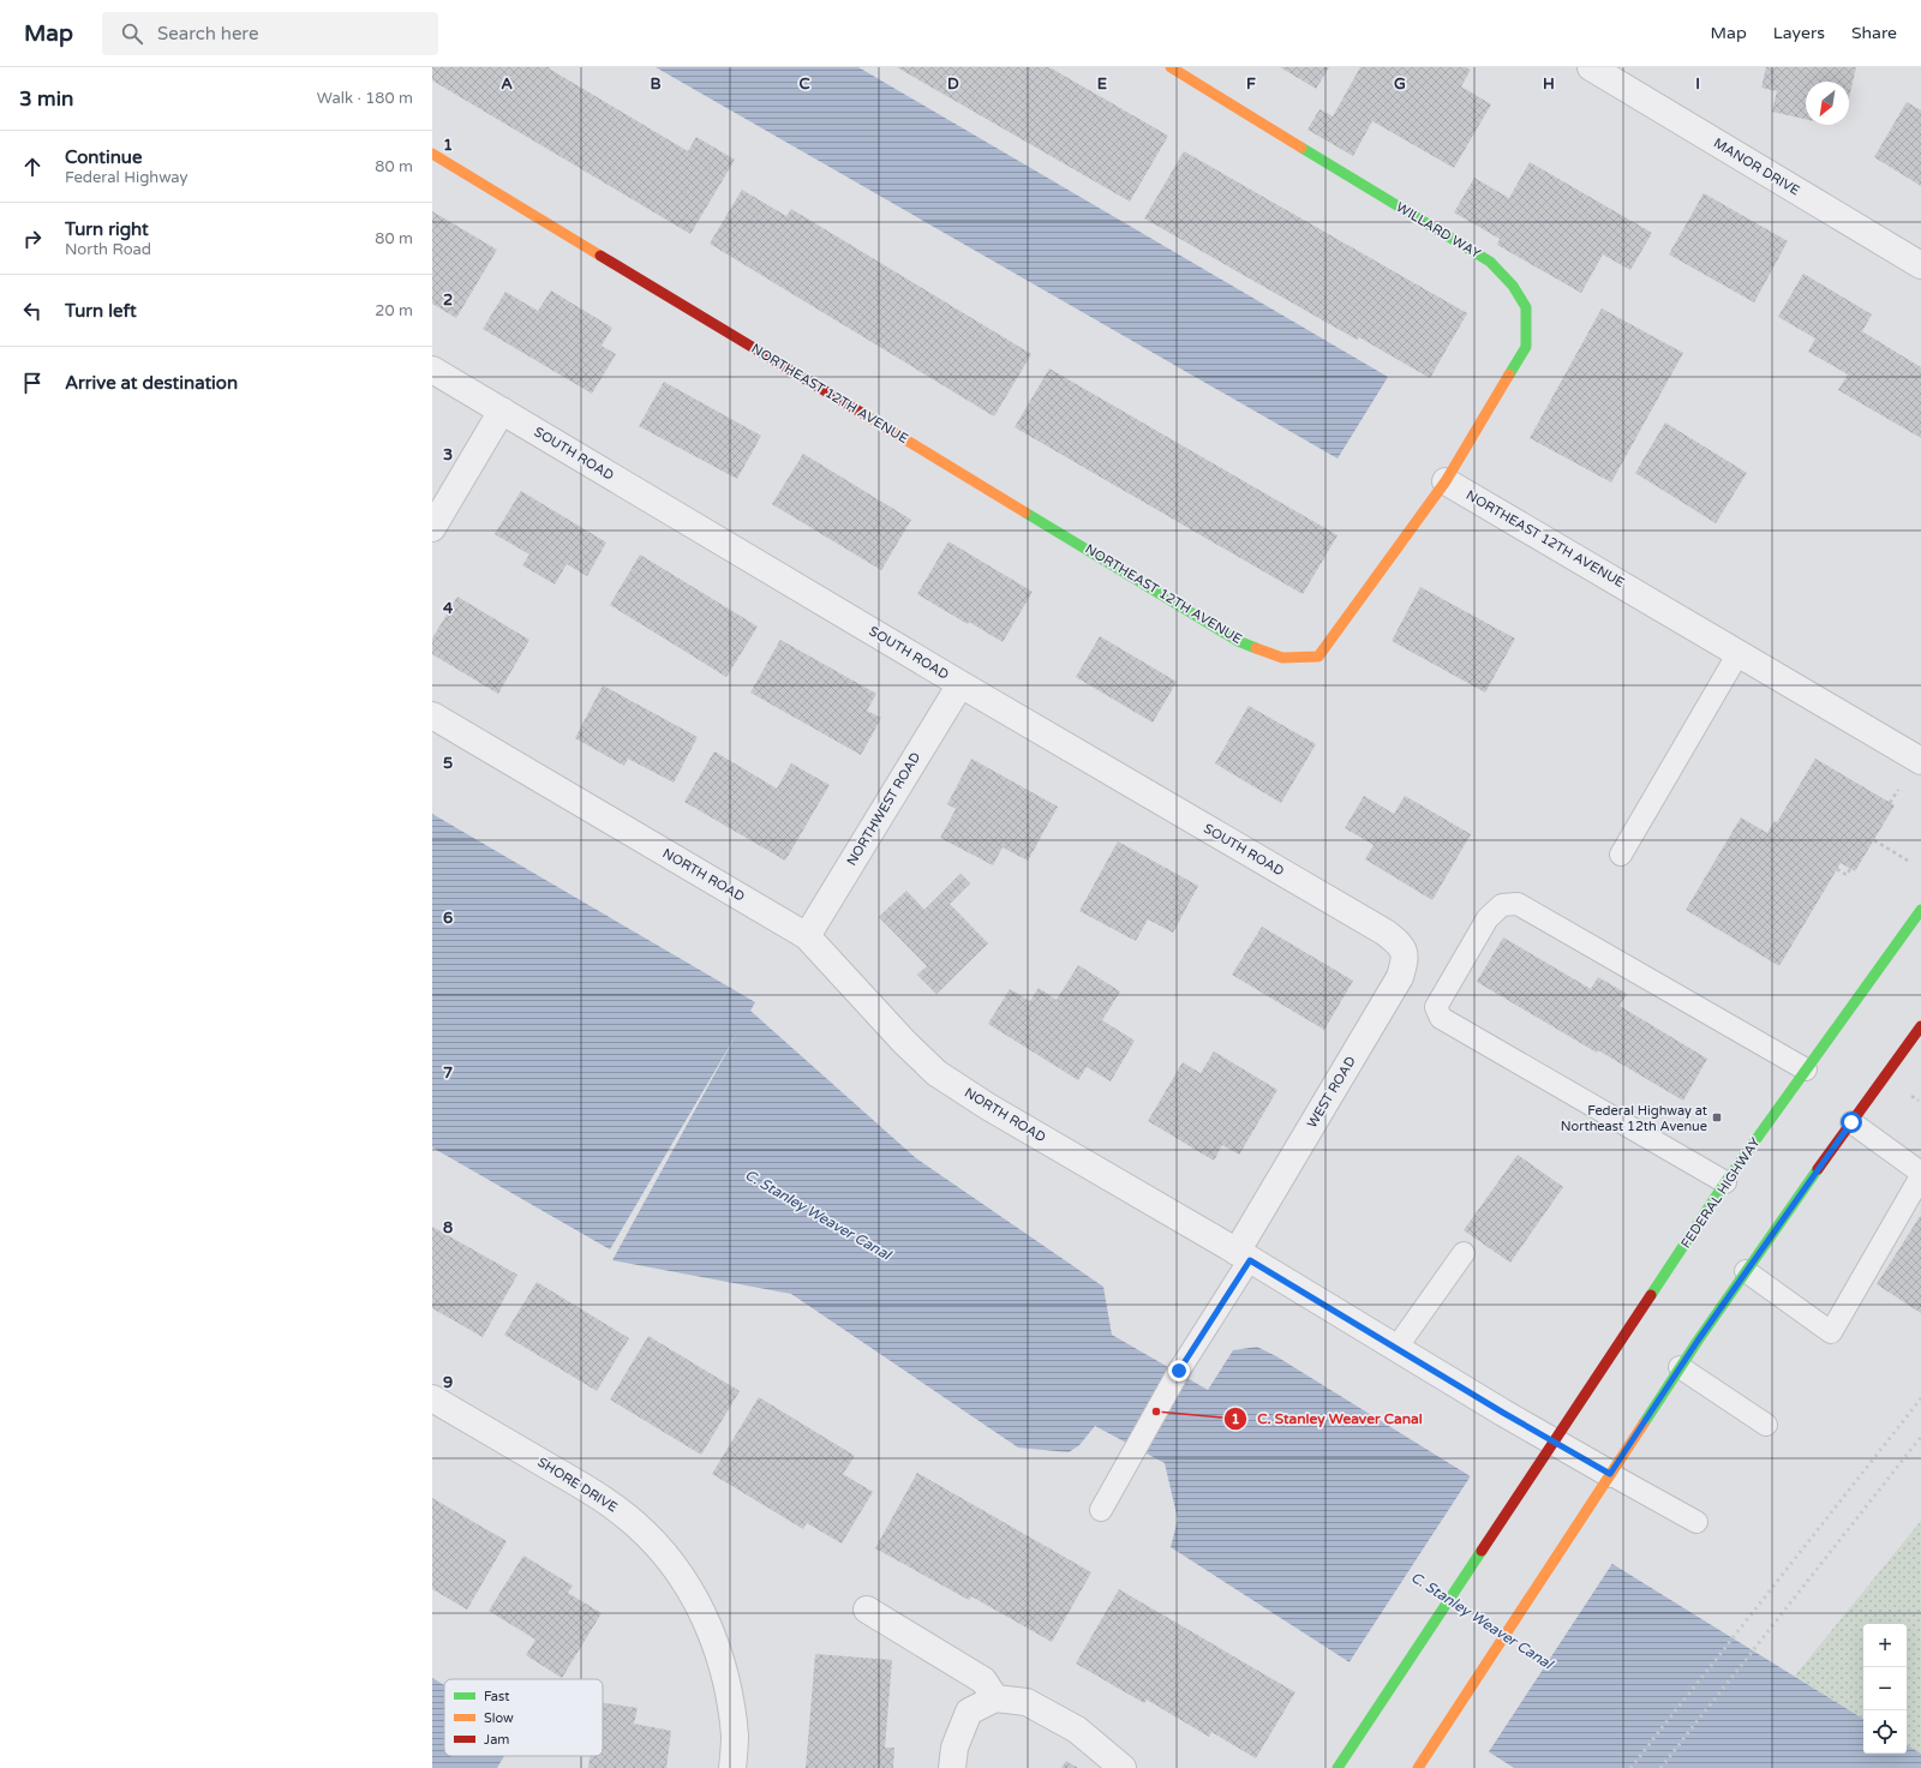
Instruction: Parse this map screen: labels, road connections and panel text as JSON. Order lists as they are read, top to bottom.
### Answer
{
  "streets": {
    "main road": ["WILLARD WAY", "NORTHEAST 12TH AVENUE", "FEDERAL HIGHWAY"],
    "street": [
      "MANOR DRIVE",
      "SOUTH ROAD",
      "NORTHWEST ROAD",
      "NORTH ROAD",
      "WEST ROAD",
      "SHORE DRIVE"
    ]
  },
  "crossings": [
    ["WILLARD WAY", "NORTHEAST 12TH AVENUE"],
    ["SOUTH ROAD", "NORTHWEST ROAD"],
    ["SOUTH ROAD", "WEST ROAD"],
    ["NORTHWEST ROAD", "NORTH ROAD"],
    ["NORTH ROAD", "WEST ROAD"],
    ["NORTH ROAD", "FEDERAL HIGHWAY"]
  ],
  "water": ["C. Stanley Weaver Canal"],
  "places": {
    "transit": ["Federal Highway at Northeast 12th Avenue"],
    "other": ["C. Stanley Weaver Canal"]
  },
  "legend": ["Fast", "Slow", "Jam"],
  "north": "bottom left",
  "page": {
    "header": "Map",
    "search": "Search here",
    "nav": ["Map", "Layers", "Share"],
    "heading": ["3 min", "Walk · 180 m"],
    "list": [
      ["Continue", "Federal Highway", "80 m"],
      ["Turn right", "North Road", "80 m"],
      ["Turn left", "20 m"],
      "Arrive at destination"
    ],
    "map_buttons": ["+", "−"]
  },
  "grid": {
    "columns": [
      "A",
      "B",
      "C",
      "D",
      "E",
      "F",
      "G",
      "H",
      "I"
    ],
    "rows": [
      "1",
      "2",
      "3",
      "4",
      "5",
      "6",
      "7",
      "8",
      "9"
    ]
  }
}
